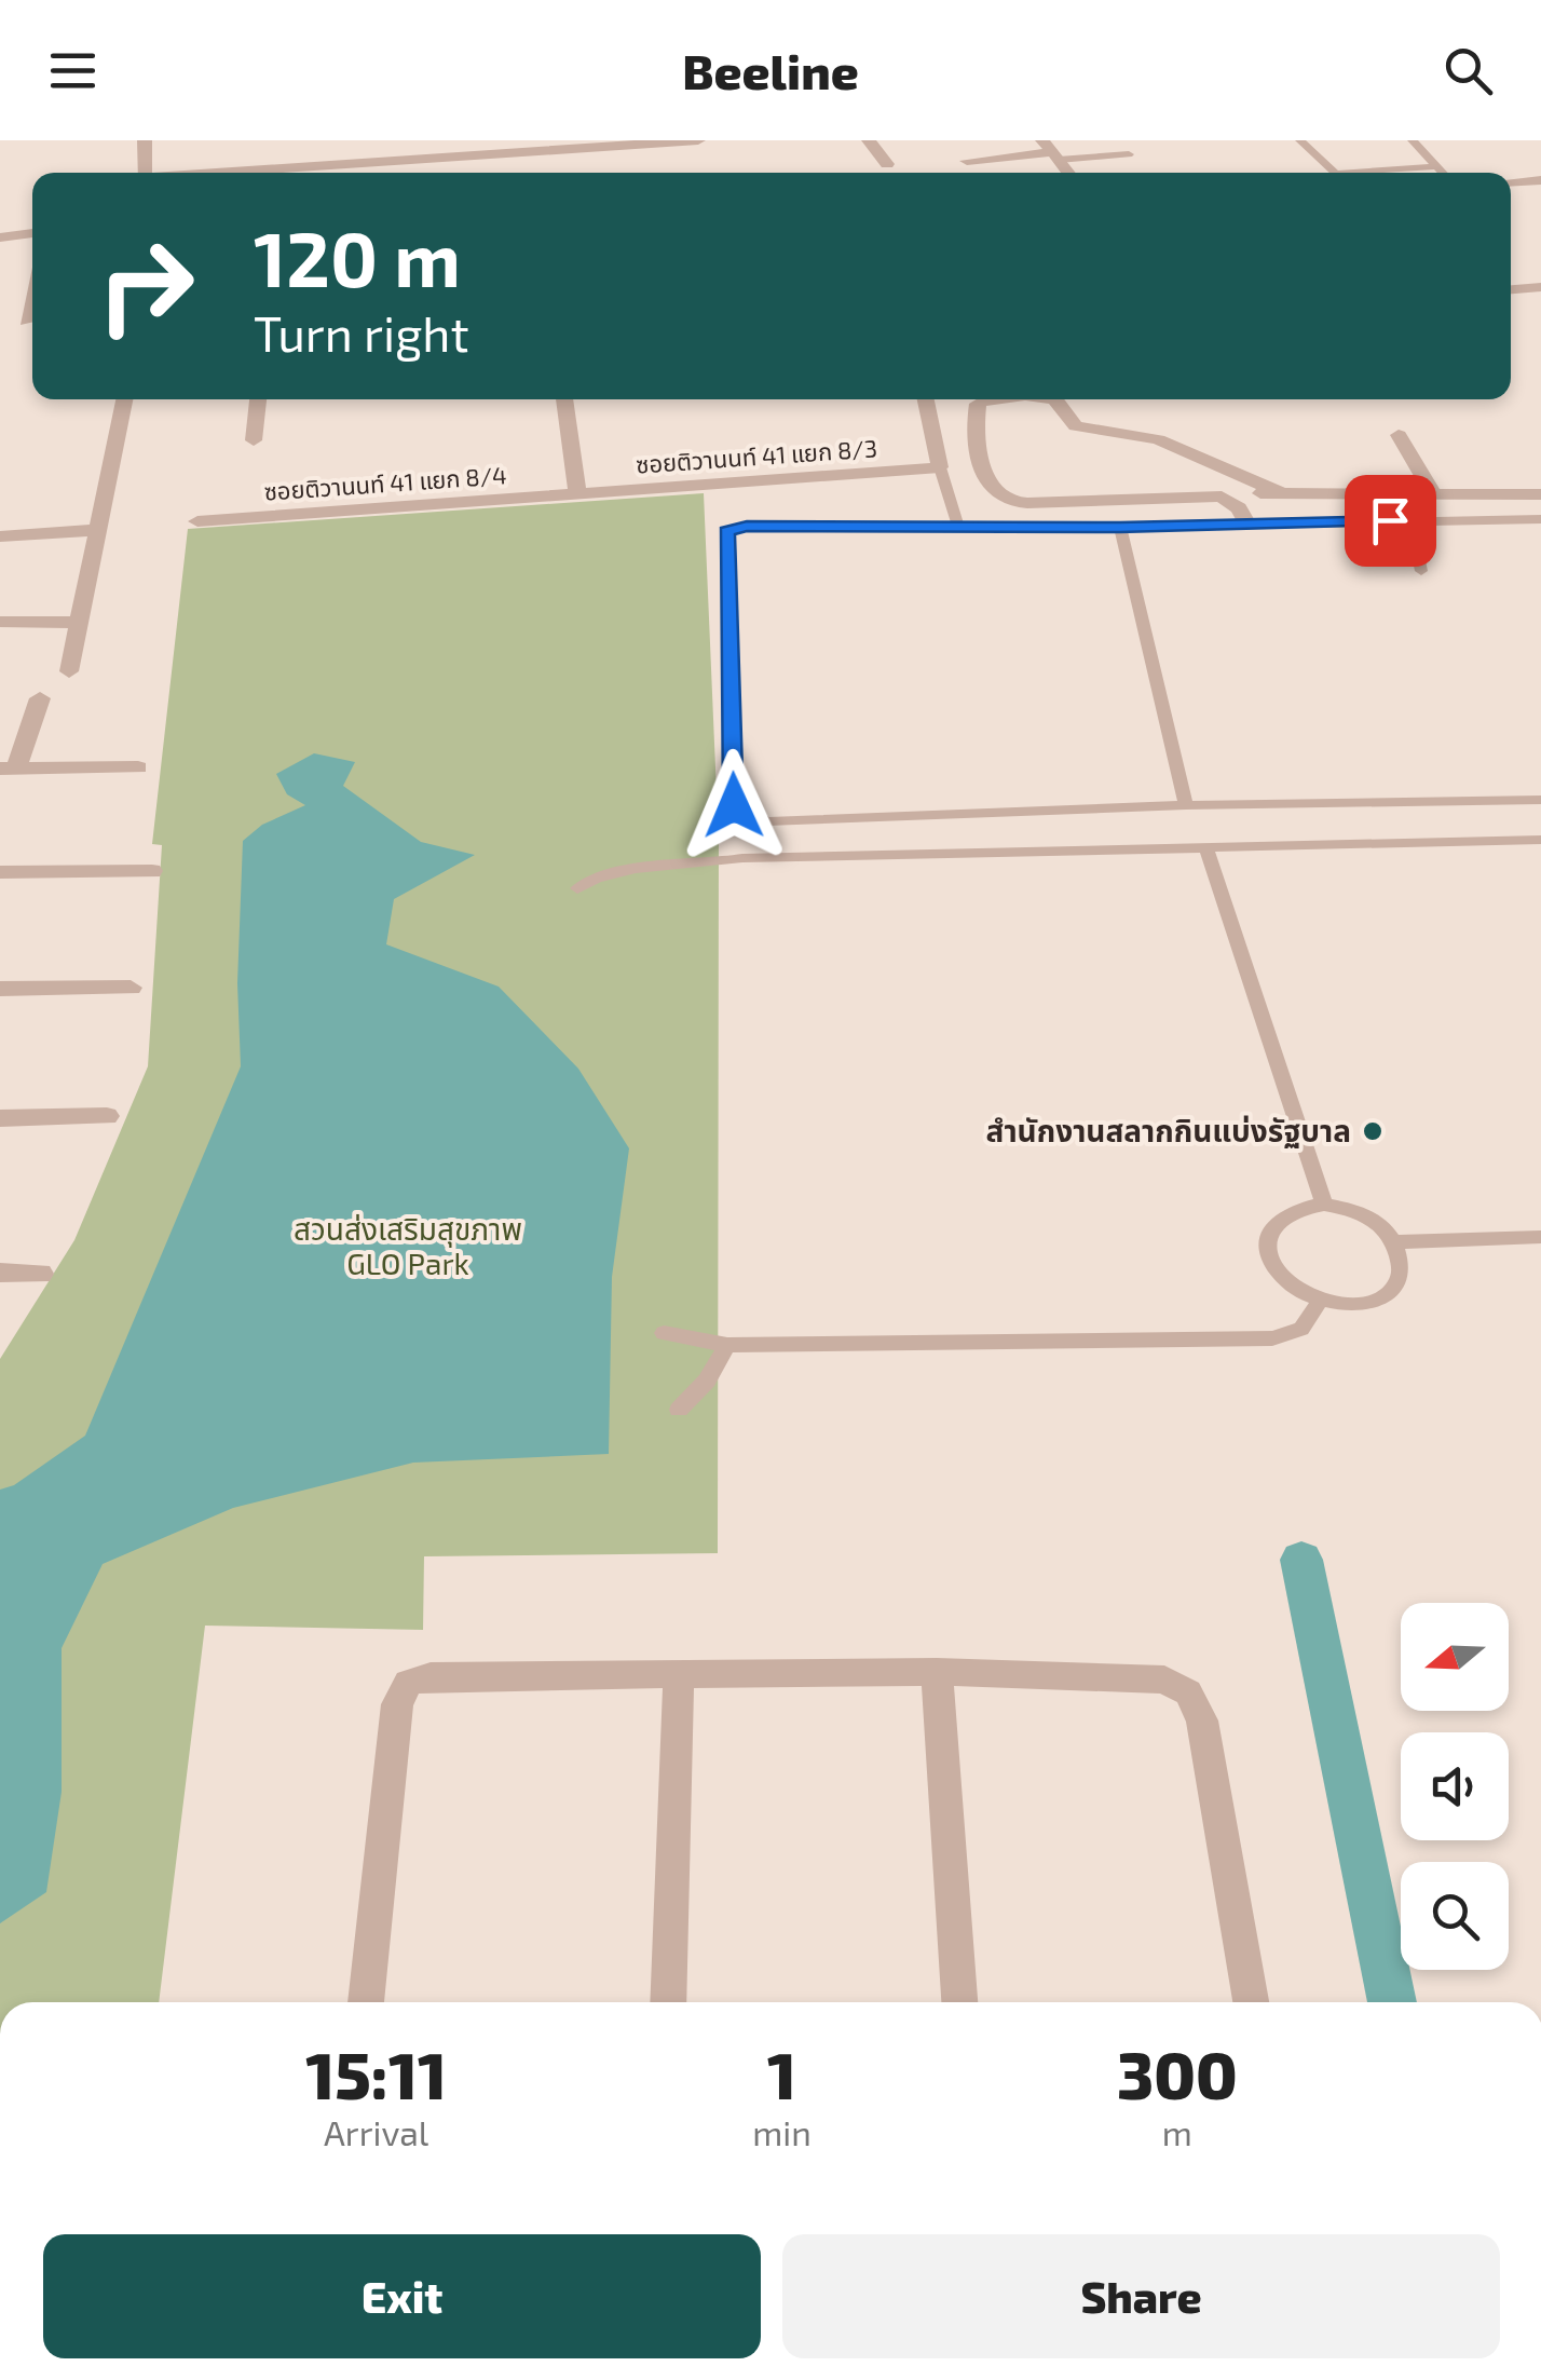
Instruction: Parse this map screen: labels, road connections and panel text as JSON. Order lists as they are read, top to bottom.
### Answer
{
  "streets": {
    "street": ["ซอยติวานนท์ 41 แยก 8/3", "ซอยติวานนท์ 41 แยก 8/4"]
  },
  "crossings": [
    ["ซอยติวานนท์ 41 แยก 8/3", "ซอยติวานนท์ 41 แยก 8/4"]
  ],
  "parks": ["สวนส่งเสริมสุขภาพ GLO Park"],
  "places": ["สำนักงานสลากกินแบ่งรัฐบาล"],
  "north": "left",
  "page": {
    "header": "Beeline",
    "turn": ["120 m", "Turn right"],
    "eta": [
      "15:11",
      "Arrival",
      "1",
      "min",
      "300",
      "m"
    ],
    "buttons": ["Exit", "Share"]
  }
}
